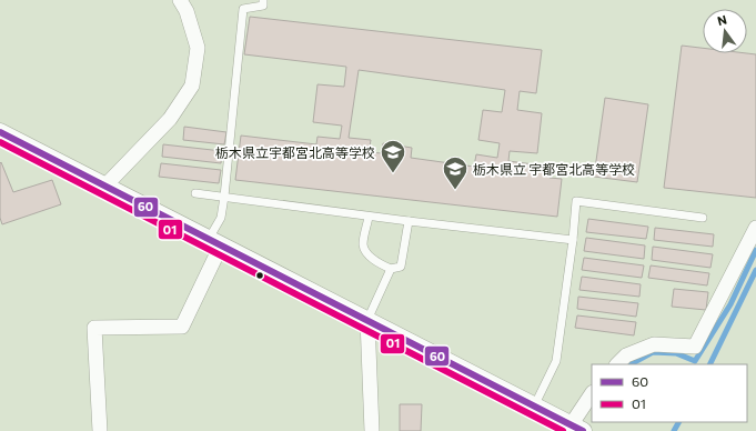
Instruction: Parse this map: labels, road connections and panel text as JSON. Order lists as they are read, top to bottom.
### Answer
{
  "places": {
    "school or university": ["栃木県立宇都宮北高等学校", "栃木県立 宇都宮北高等学校"]
  },
  "lines": ["transit line 60", "transit line 01"],
  "legend": ["60", "01"],
  "north": "top"
}
